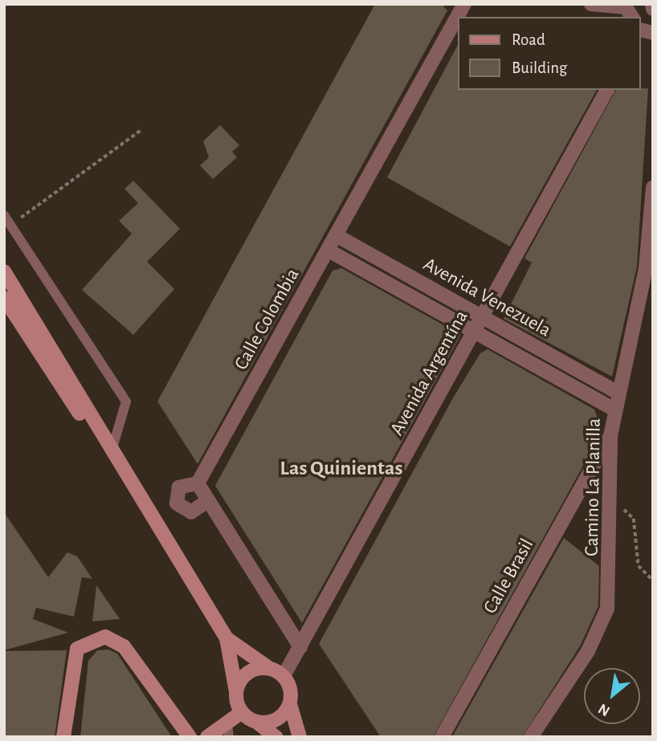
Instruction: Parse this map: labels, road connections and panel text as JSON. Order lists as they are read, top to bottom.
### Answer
{
  "streets": {
    "street": [
      "Avenida Venezuela",
      "Calle Colombia",
      "Avenida Argentína",
      "Camino La Planilla",
      "Calle Brasil"
    ]
  },
  "crossings": [
    ["Avenida Venezuela", "Calle Colombia"],
    ["Avenida Venezuela", "Avenida Argentína"],
    ["Avenida Venezuela", "Camino La Planilla"],
    ["Camino La Planilla", "Calle Brasil"]
  ],
  "districts": ["Las Quinientas"],
  "legend": ["Road", "Building"],
  "north": "bottom left"
}
